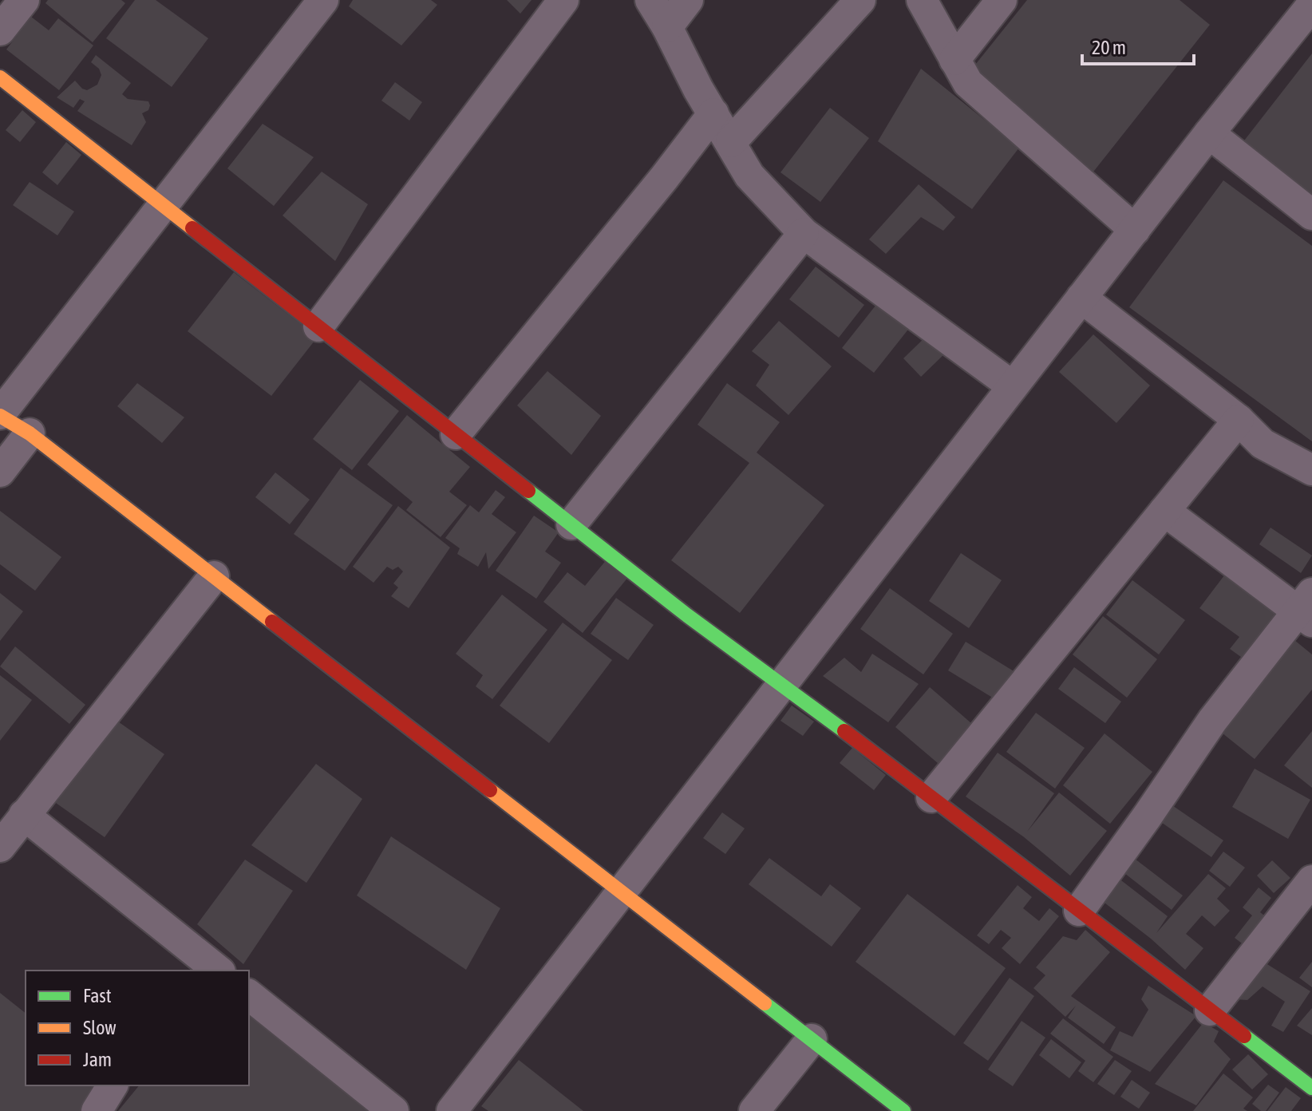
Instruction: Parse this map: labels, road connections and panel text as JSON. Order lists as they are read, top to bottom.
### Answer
{
  "legend": ["Fast", "Slow", "Jam"],
  "scale_bar": "20 m"
}
